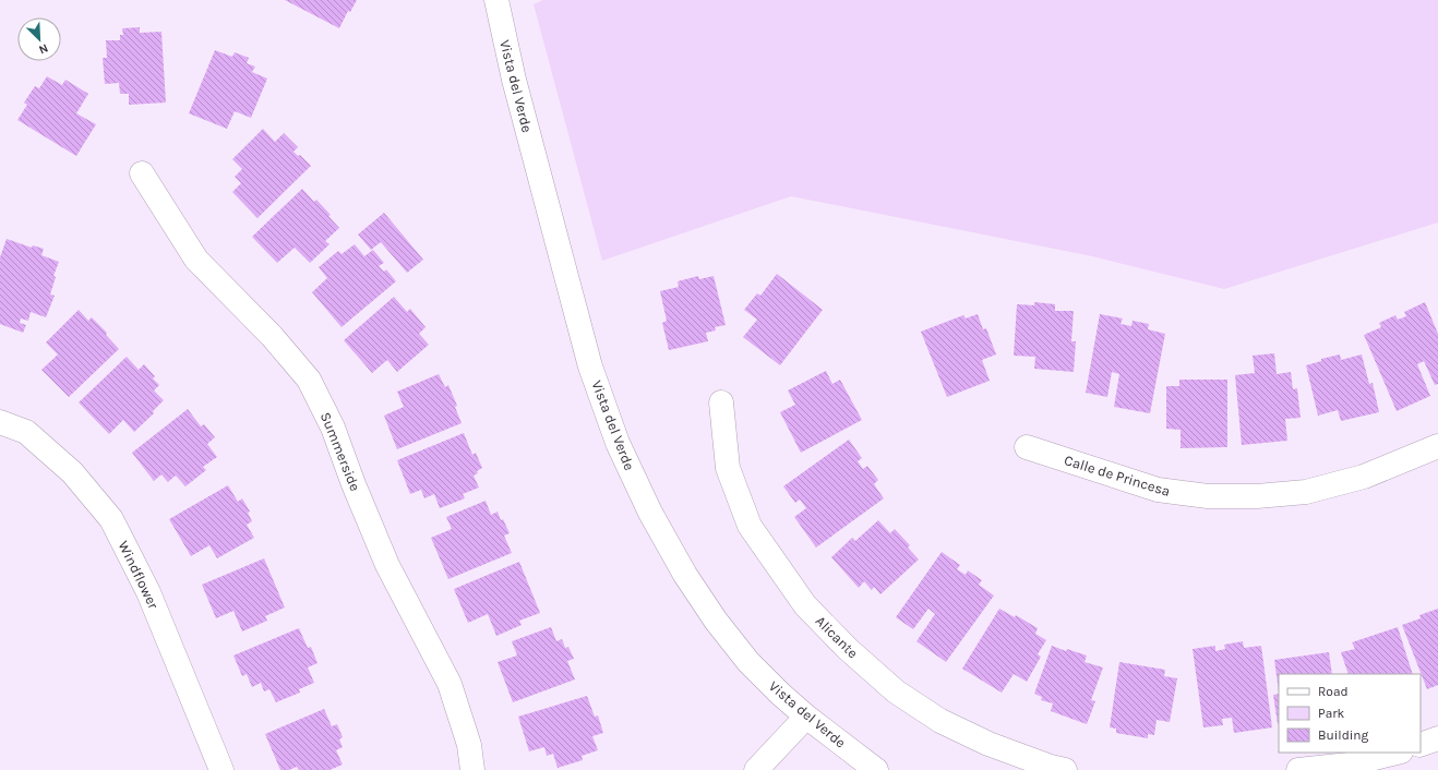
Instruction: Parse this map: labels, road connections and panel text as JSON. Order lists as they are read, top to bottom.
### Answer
{
  "streets": {
    "street": [
      "Vista del Verde",
      "Summerside",
      "Calle de Princesa",
      "Windflower",
      "Alicante"
    ]
  },
  "legend": ["Road", "Park", "Building"],
  "north": "bottom right"
}
